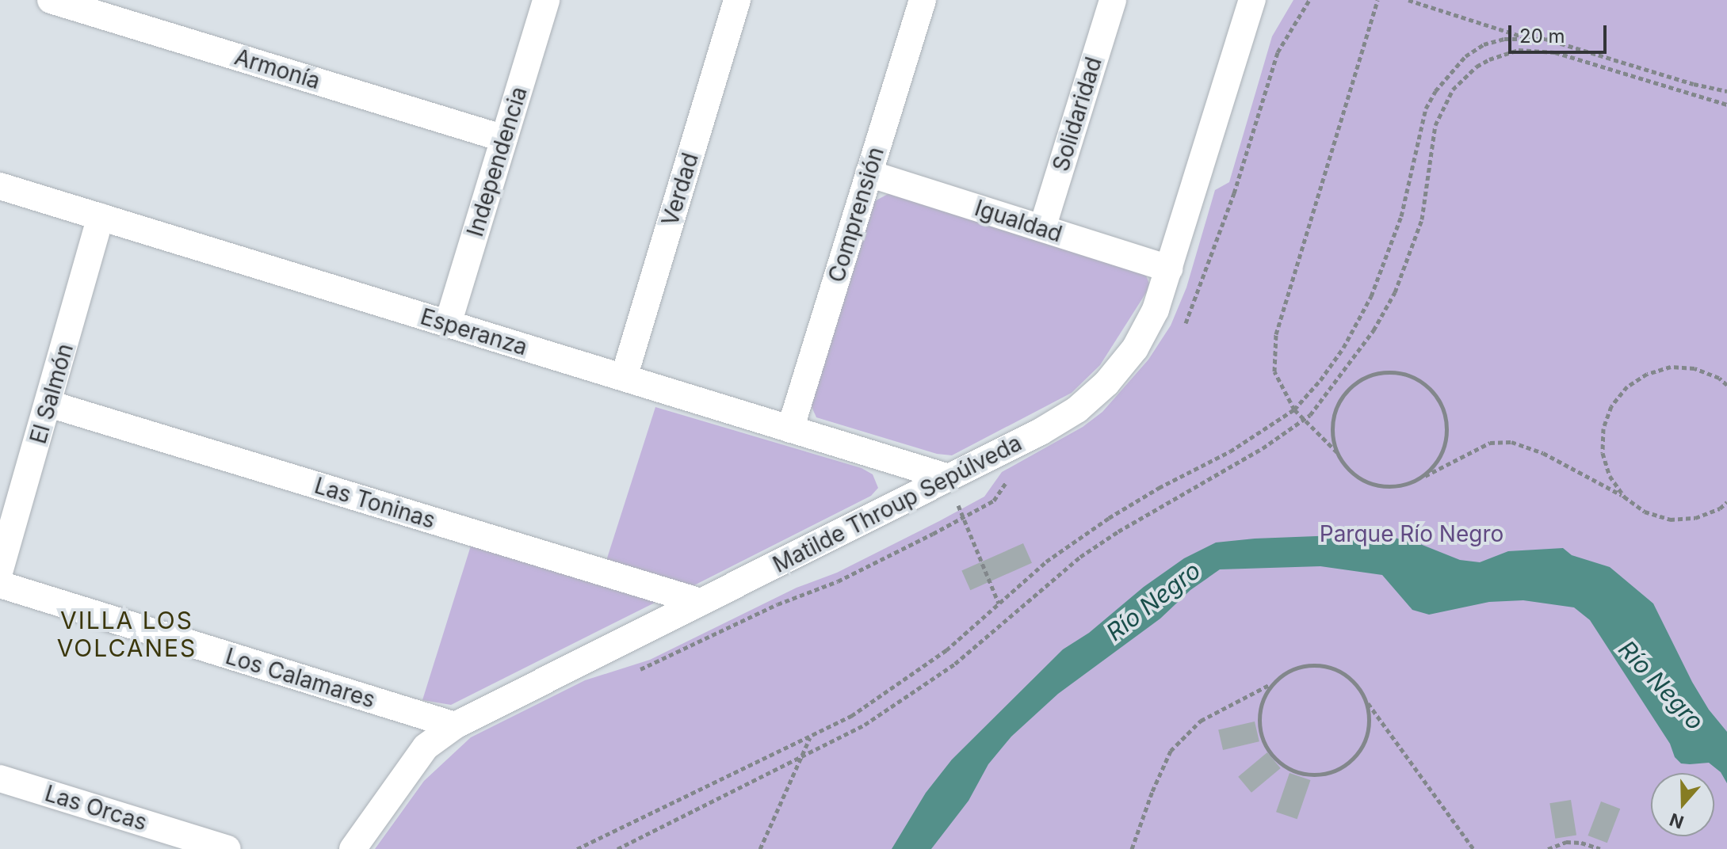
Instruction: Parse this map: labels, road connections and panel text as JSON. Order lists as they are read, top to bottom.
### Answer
{
  "streets": {
    "street": [
      "Armonía",
      "Solidaridad",
      "Independencia",
      "Verdad",
      "Comprensión",
      "Igualdad",
      "Esperanza",
      "El Salmón",
      "Las Toninas",
      "Matilde Throup Sepúlveda",
      "Los Calamares",
      "Las Orcas"
    ]
  },
  "crossings": [
    ["Armonía", "Independencia"],
    ["Solidaridad", "Igualdad"],
    ["Independencia", "Esperanza"],
    ["Verdad", "Esperanza"],
    ["Comprensión", "Igualdad"],
    ["Comprensión", "Esperanza"],
    ["Igualdad", "Matilde Throup Sepúlveda"],
    ["Esperanza", "El Salmón"],
    ["Esperanza", "Matilde Throup Sepúlveda"],
    ["El Salmón", "Las Toninas"],
    ["Las Toninas", "Matilde Throup Sepúlveda"],
    ["Matilde Throup Sepúlveda", "Los Calamares"]
  ],
  "districts": ["VILLA LOS VOLCANES"],
  "water": ["Río Negro"],
  "parks": ["Parque Río Negro"],
  "scale_bar": "20 m",
  "north": "bottom"
}
